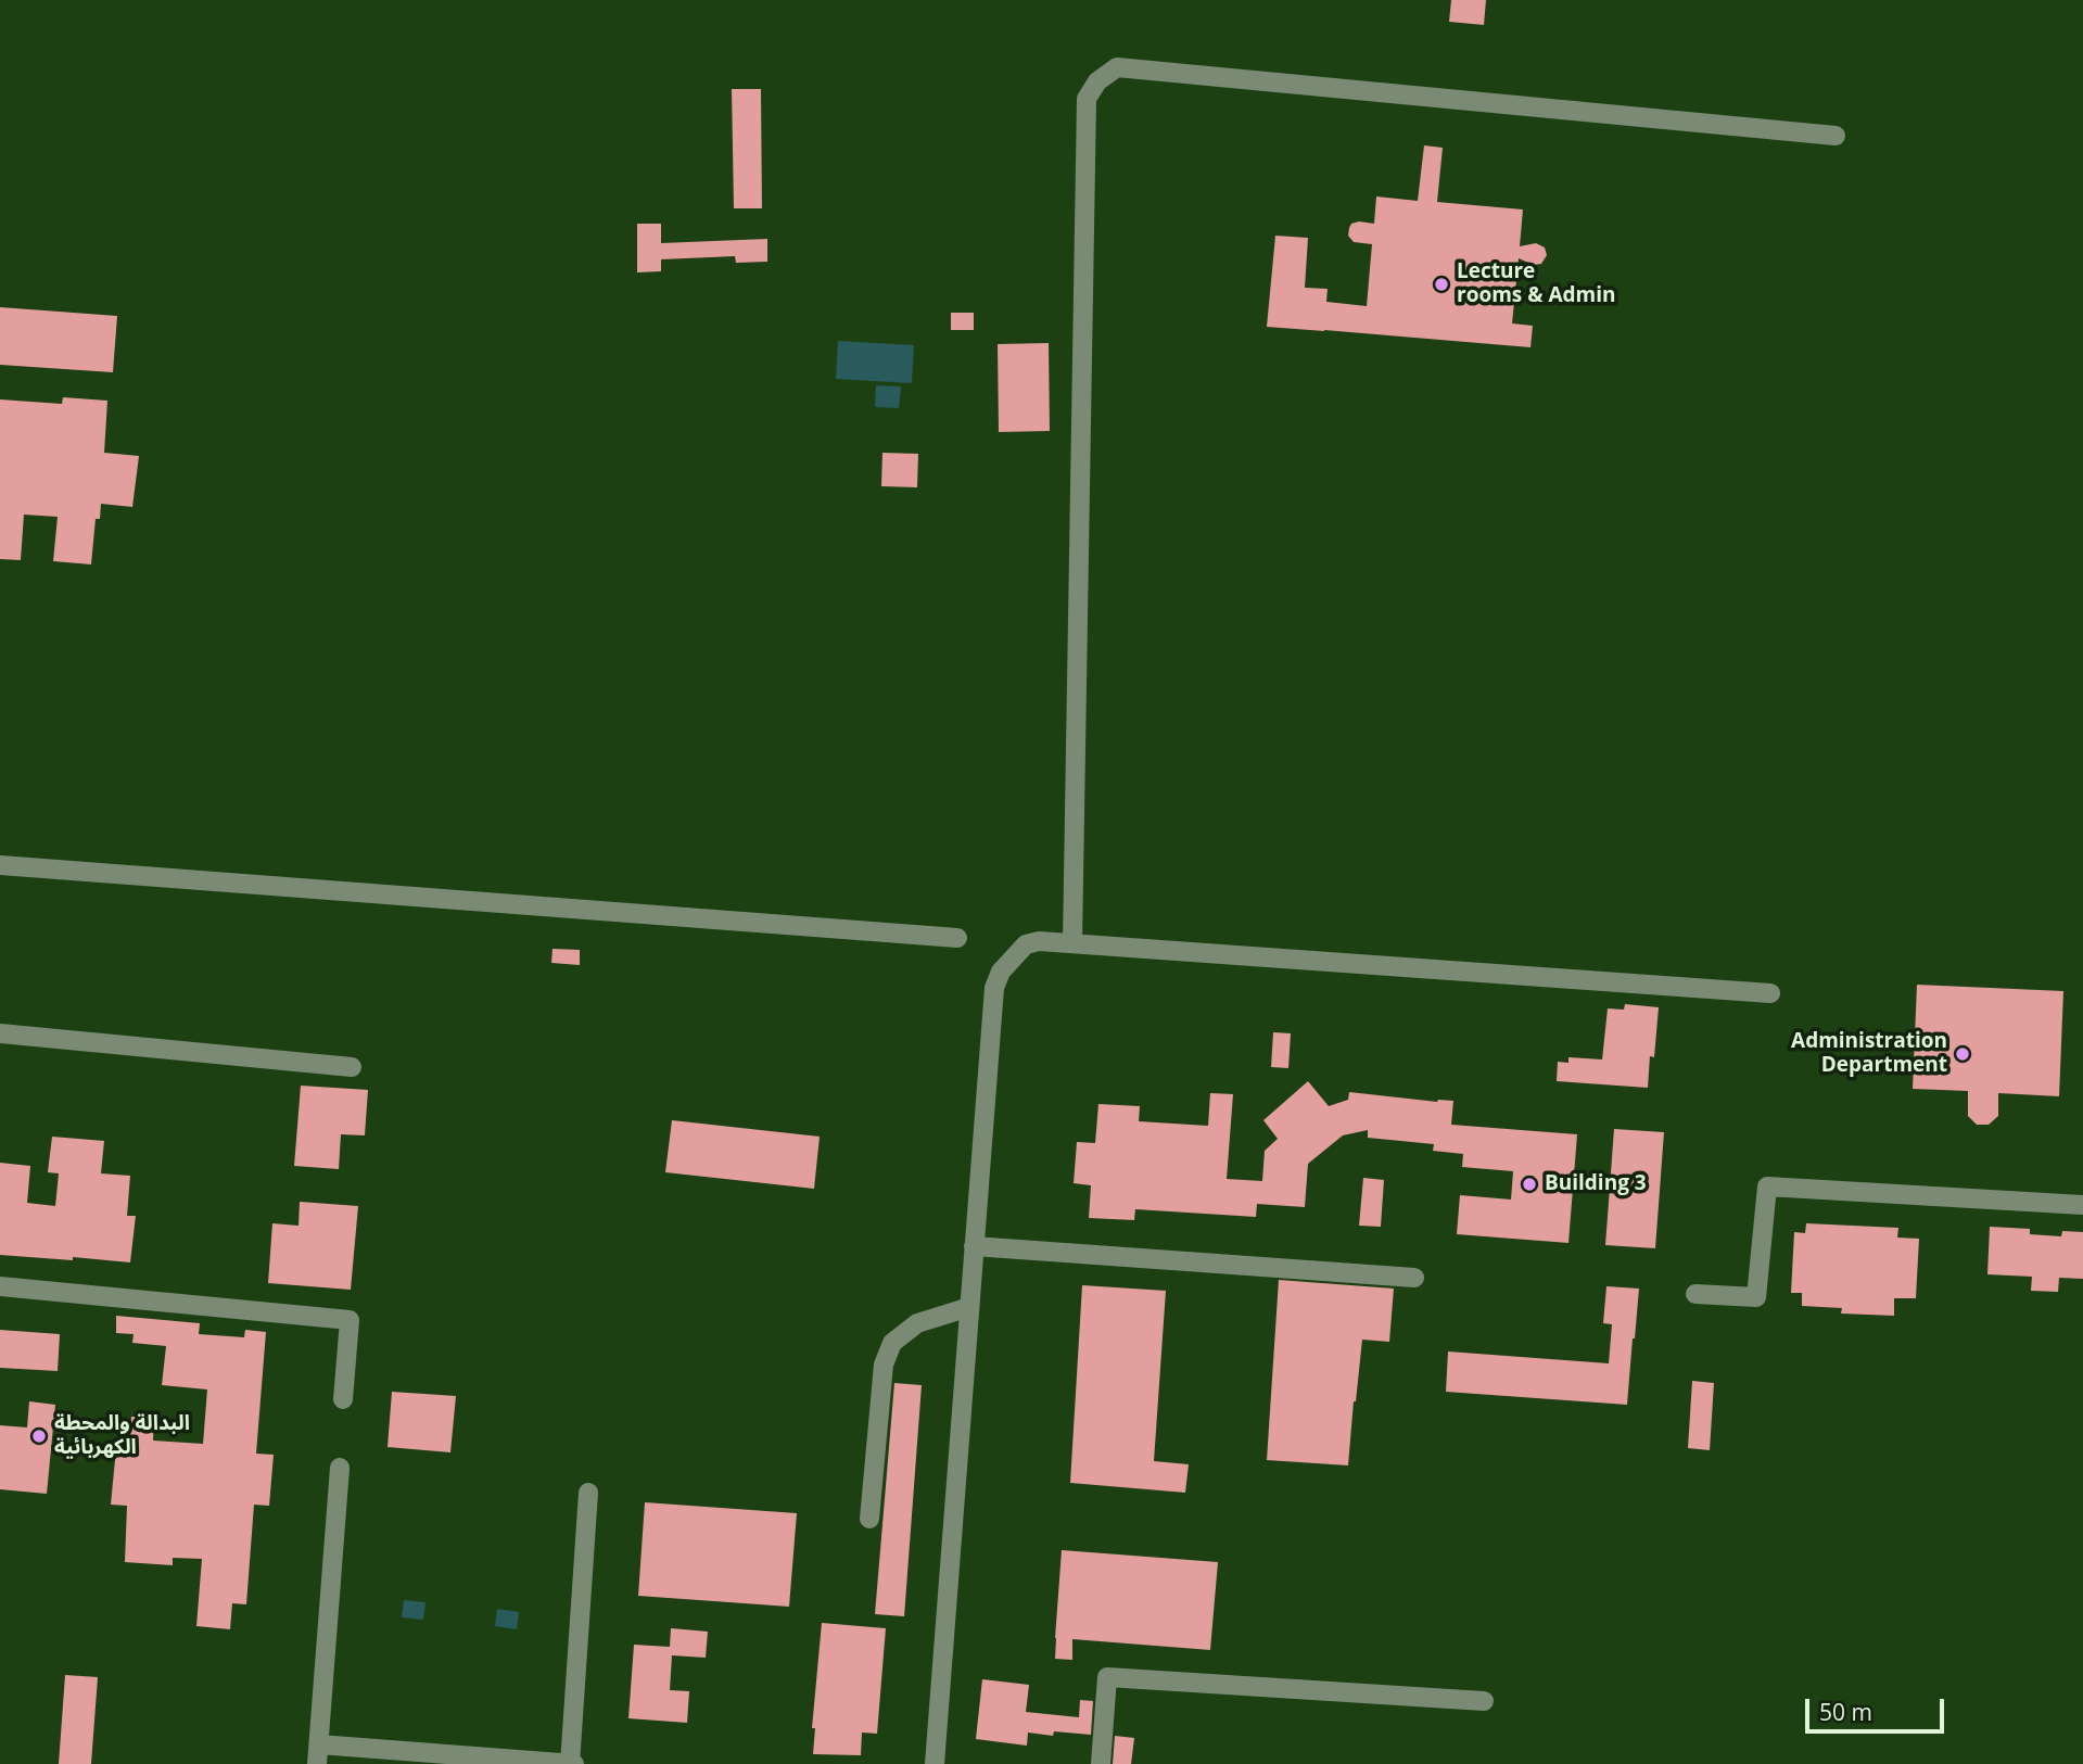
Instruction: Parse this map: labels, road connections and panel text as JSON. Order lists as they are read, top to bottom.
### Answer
{
  "places": [
    "Lecture rooms & Admin",
    "Administration Department",
    "Building 3",
    "البدالة والمحطة الكهربائية"
  ],
  "scale_bar": "50 m"
}
